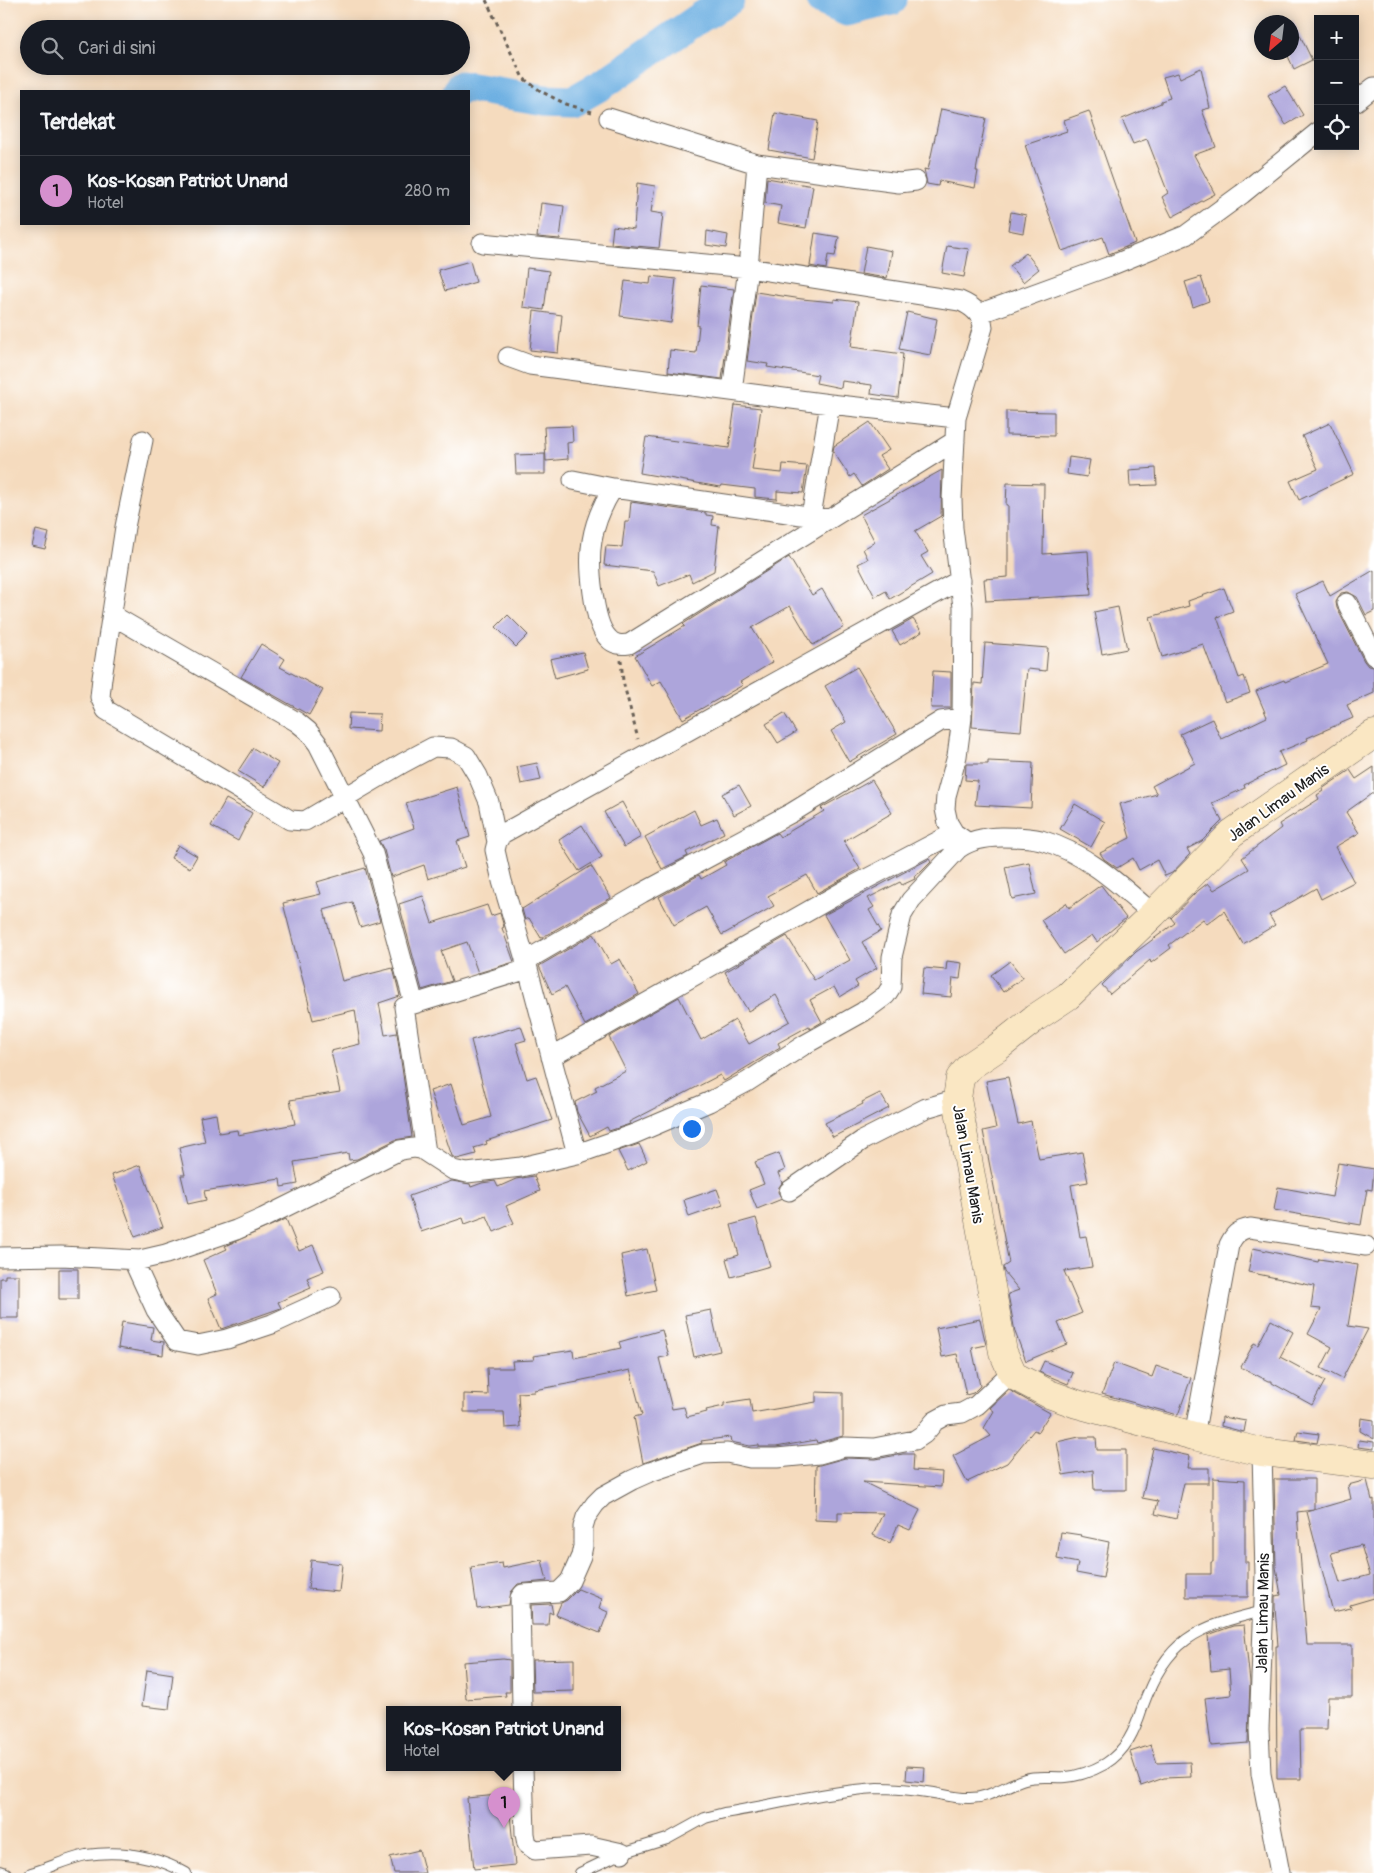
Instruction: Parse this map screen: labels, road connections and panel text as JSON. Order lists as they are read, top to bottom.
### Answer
{
  "streets": {
    "street": ["Jalan Limau Manis"]
  },
  "north": "bottom left",
  "page": {
    "map_buttons": ["+", "−"],
    "search": "Cari di sini",
    "heading": "Terdekat",
    "list": [
      {
        "mark": "1",
        "name": "Kos-Kosan Patriot Unand",
        "note": "Hotel",
        "value": "280 m"
      }
    ],
    "popup": ["Kos-Kosan Patriot Unand", "Hotel"],
    "pins": "1"
  }
}
